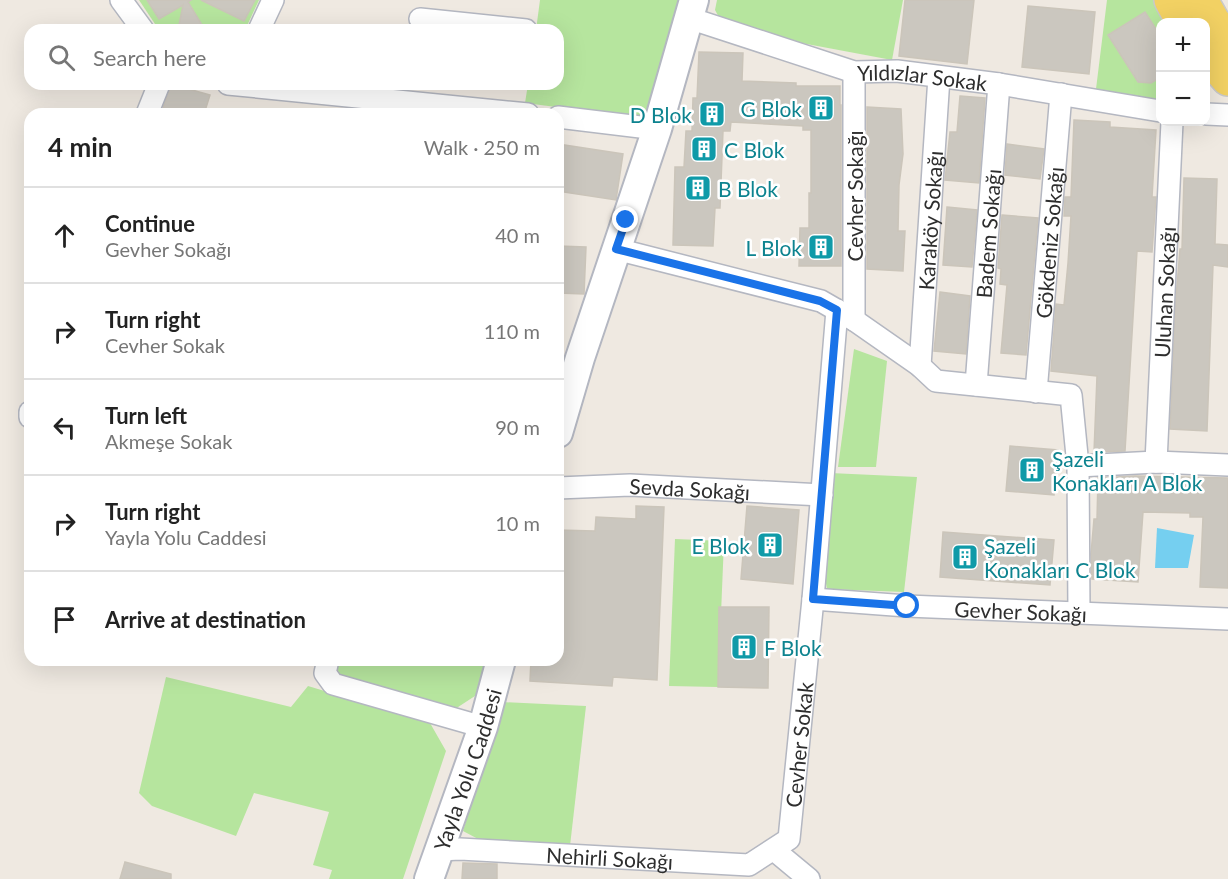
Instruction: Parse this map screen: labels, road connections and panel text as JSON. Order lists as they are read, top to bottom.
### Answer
{
  "streets": {
    "street": [
      "Yıldızlar Sokak",
      "Cevher Sokağı",
      "Karaköy Sokağı",
      "Badem Sokağı",
      "Gökdeniz Sokağı",
      "Uluhan Sokağı",
      "Sevda Sokağı",
      "Gevher Sokağı",
      "Cevher Sokak",
      "Yayla Yolu Caddesi",
      "Nehirli Sokağı"
    ]
  },
  "crossings": [
    ["Yıldızlar Sokak", "Cevher Sokağı"],
    ["Yıldızlar Sokak", "Karaköy Sokağı"],
    ["Yıldızlar Sokak", "Badem Sokağı"],
    ["Yıldızlar Sokak", "Gökdeniz Sokağı"],
    ["Cevher Sokağı", "Cevher Sokak"],
    ["Sevda Sokağı", "Cevher Sokak"],
    ["Gevher Sokağı", "Cevher Sokak"],
    ["Cevher Sokak", "Nehirli Sokağı"],
    ["Yayla Yolu Caddesi", "Nehirli Sokağı"]
  ],
  "places": {
    "building": [
      "G Blok",
      "D Blok",
      "C Blok",
      "B Blok",
      "L Blok",
      "Şazeli Konakları A Blok",
      "E Blok",
      "Şazeli Konakları C Blok",
      "F Blok"
    ]
  },
  "page": {
    "map_buttons": ["+", "−"],
    "search": "Search here",
    "heading": ["4 min", "Walk · 250 m"],
    "list": [
      ["Continue", "Gevher Sokağı", "40 m"],
      ["Turn right", "Cevher Sokak", "110 m"],
      ["Turn left", "Akmeşe Sokak", "90 m"],
      ["Turn right", "Yayla Yolu Caddesi", "10 m"],
      "Arrive at destination"
    ]
  }
}
